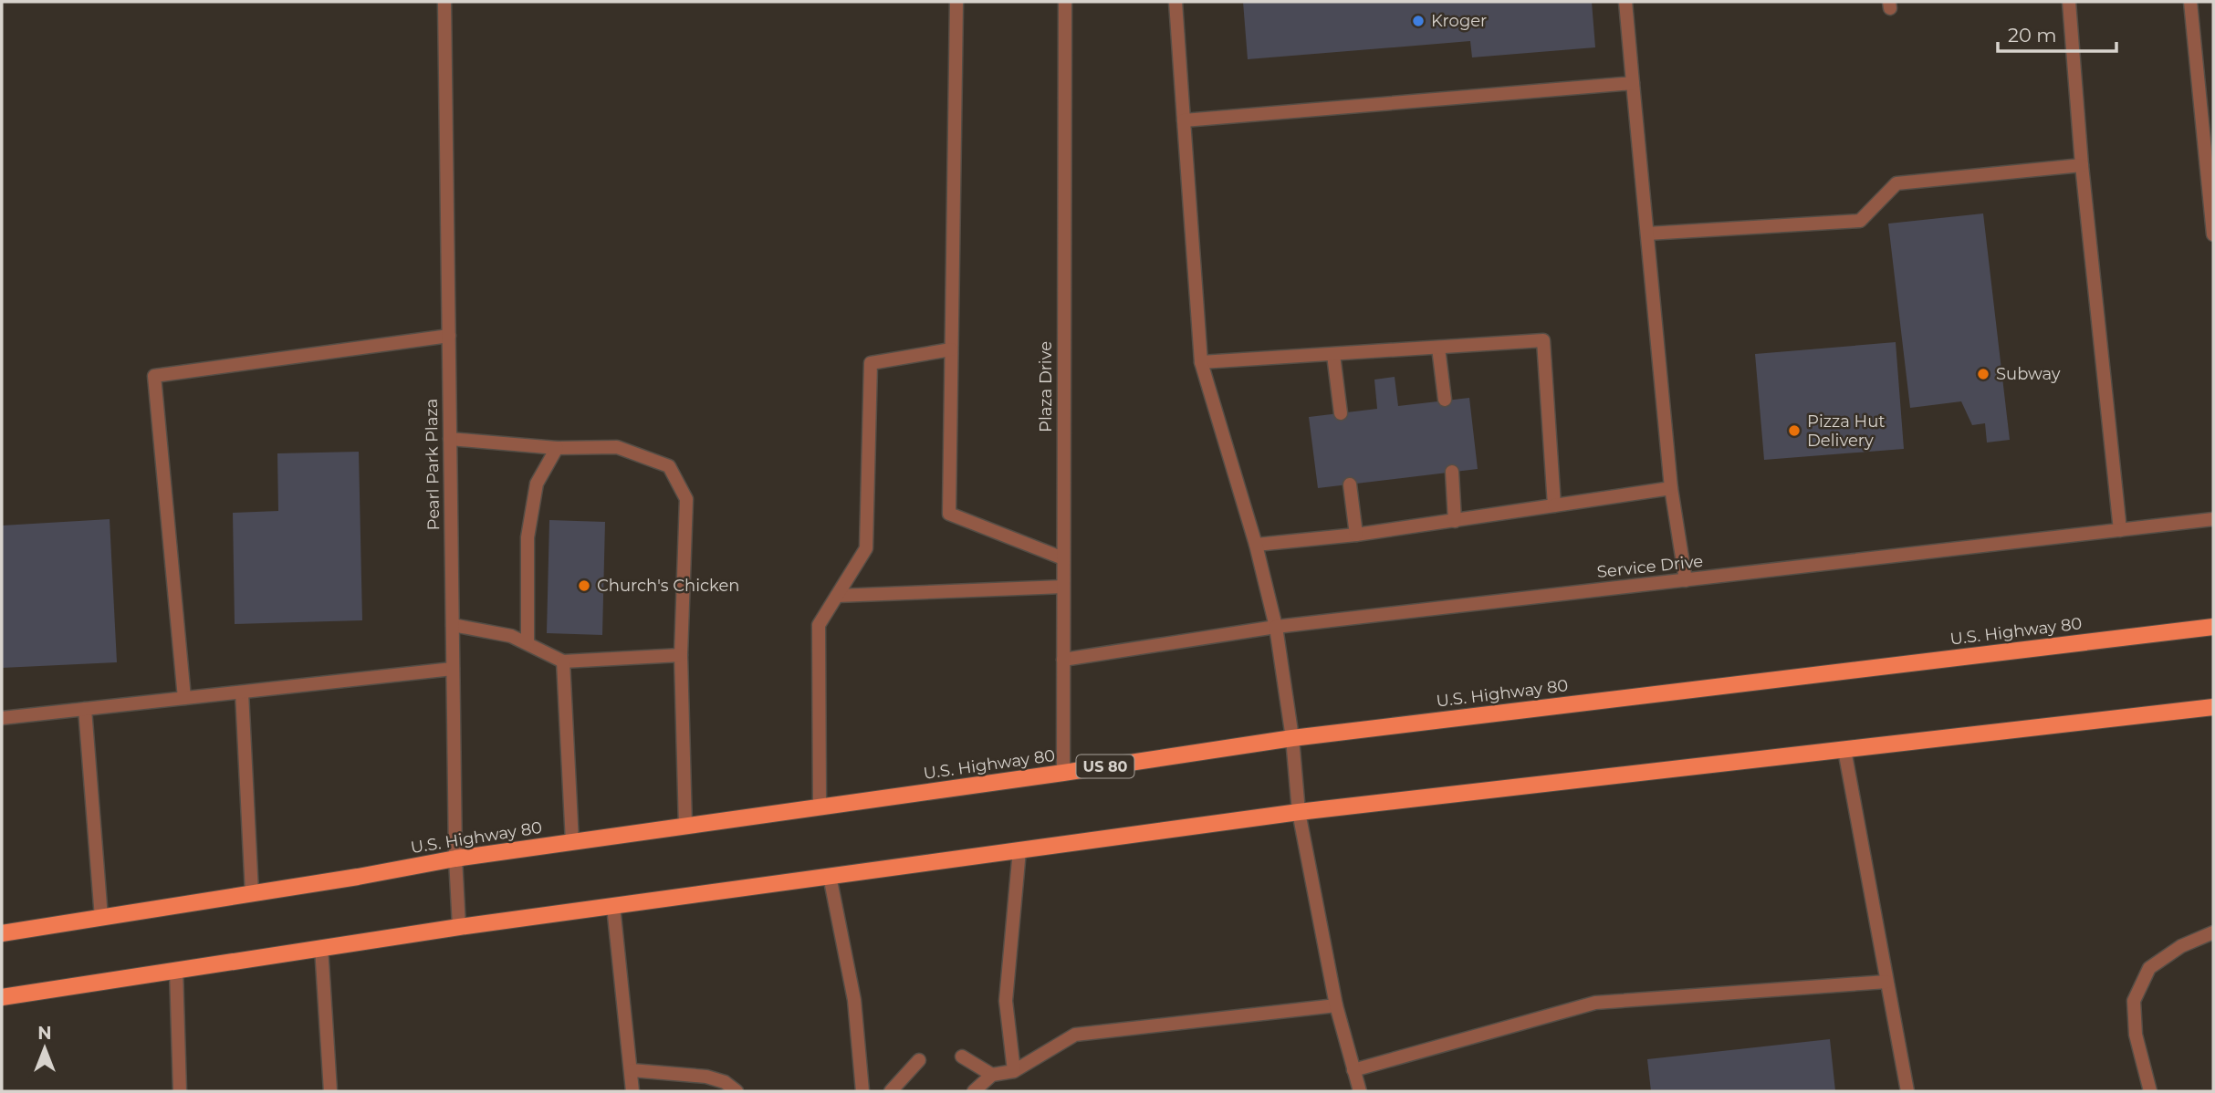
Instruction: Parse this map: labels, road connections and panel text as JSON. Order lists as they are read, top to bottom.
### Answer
{
  "streets": {
    "main road": ["U.S. Highway 80", "US 80"],
    "street": ["Plaza Drive", "Pearl Park Plaza", "Service Drive"]
  },
  "crossings": [
    ["Plaza Drive", "Service Drive"],
    ["Plaza Drive", "U.S. Highway 80"],
    ["Pearl Park Plaza", "U.S. Highway 80"]
  ],
  "places": [
    "Kroger",
    "Subway",
    "Pizza Hut Delivery",
    "Church's Chicken"
  ],
  "scale_bar": "20 m",
  "north": "top"
}
